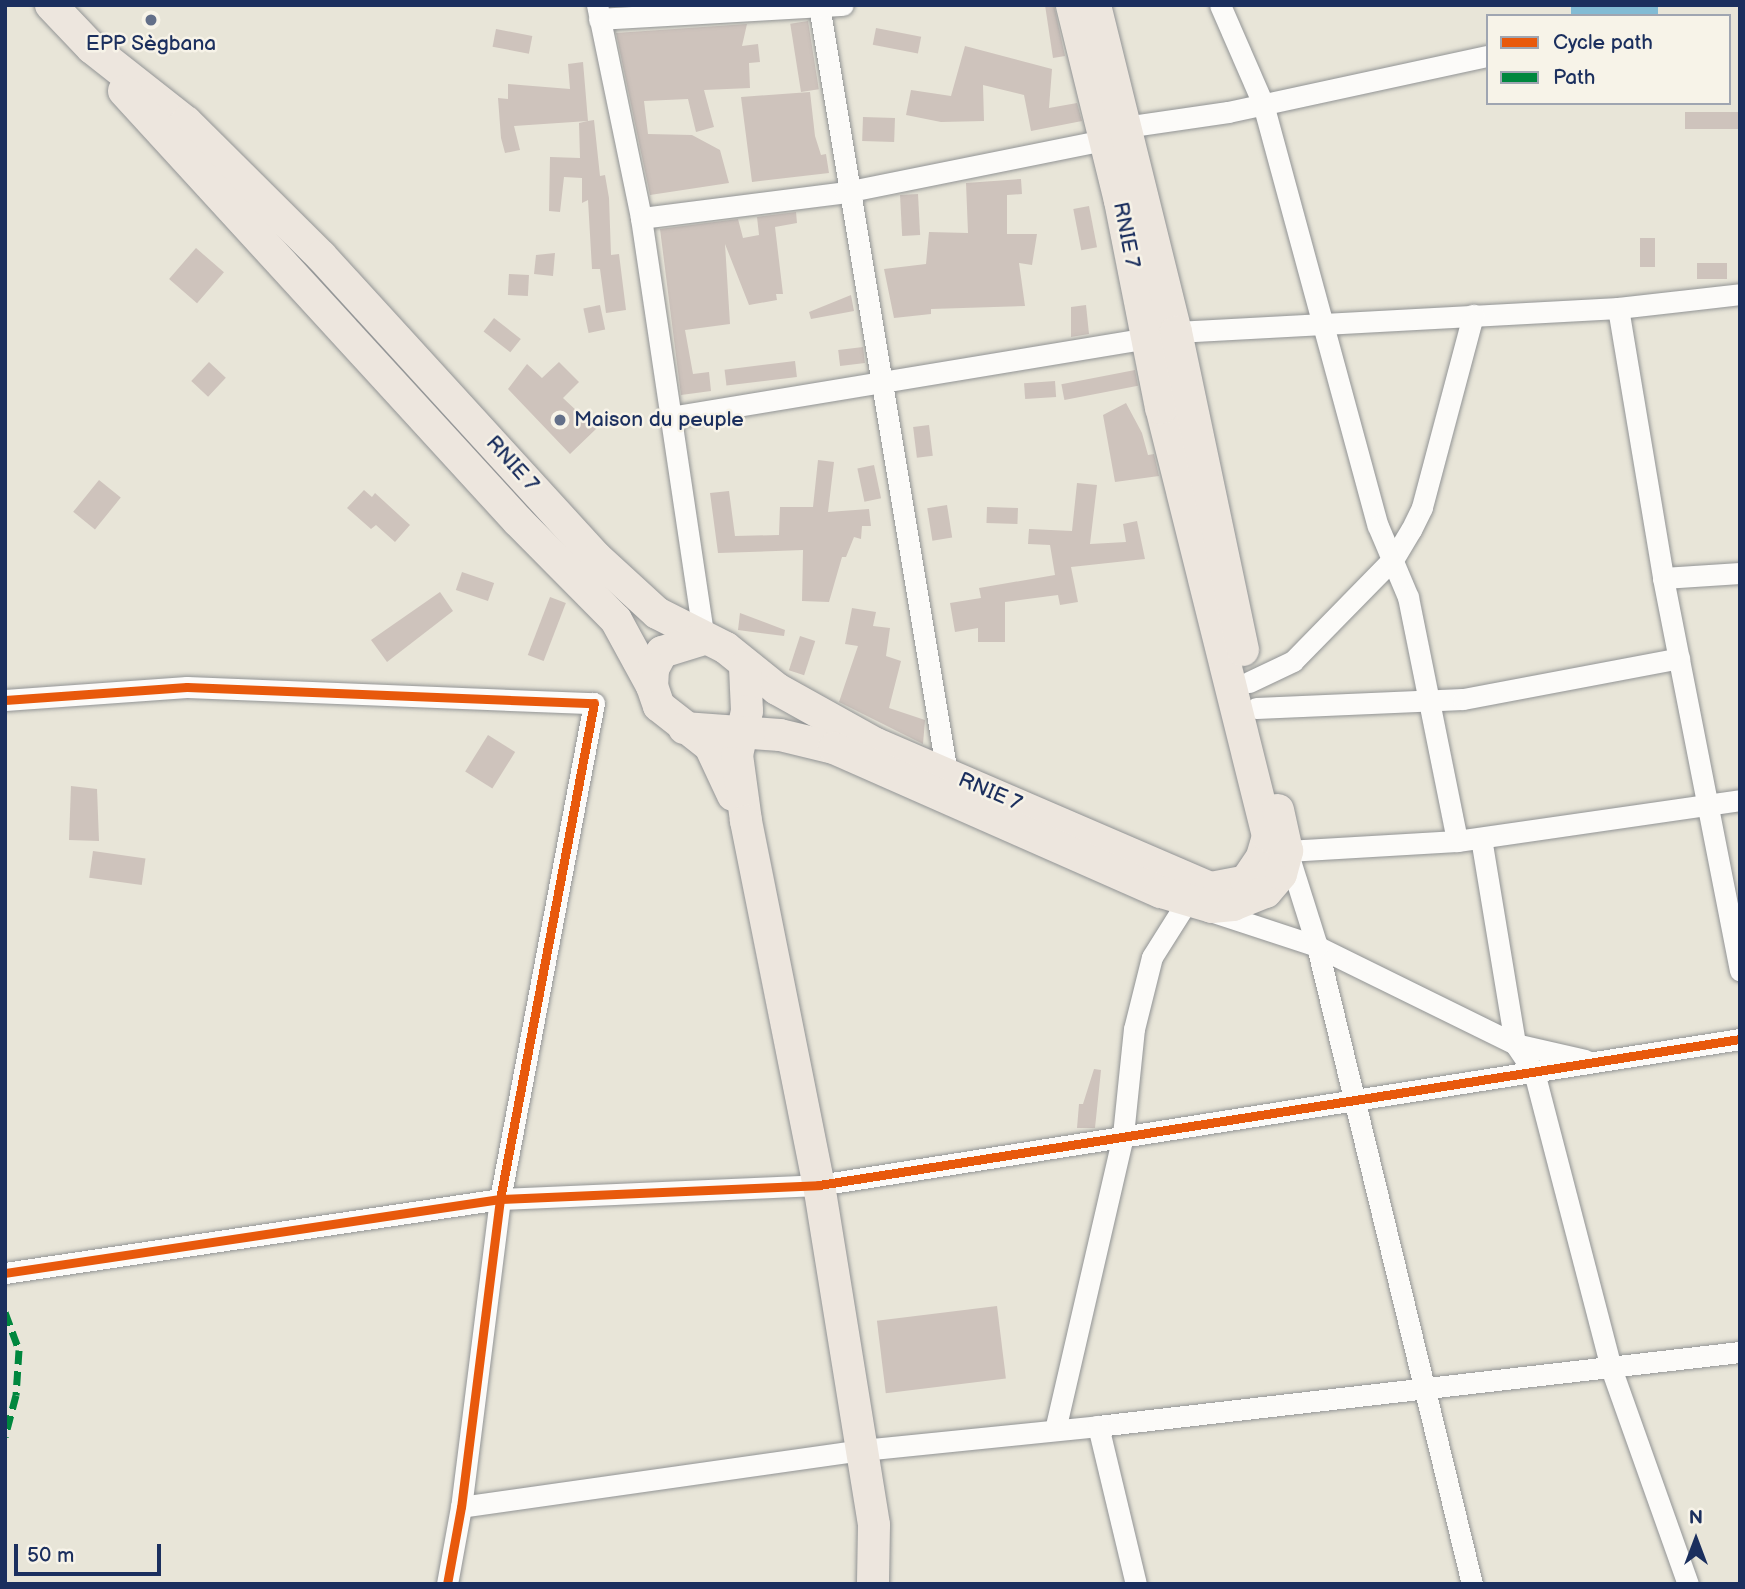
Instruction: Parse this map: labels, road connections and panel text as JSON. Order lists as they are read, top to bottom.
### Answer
{
  "streets": {
    "main road": ["RNIE 7"]
  },
  "places": ["EPP Sègbana", "Maison du peuple"],
  "legend": ["Cycle path", "Path"],
  "scale_bar": "50 m",
  "north": "top"
}
